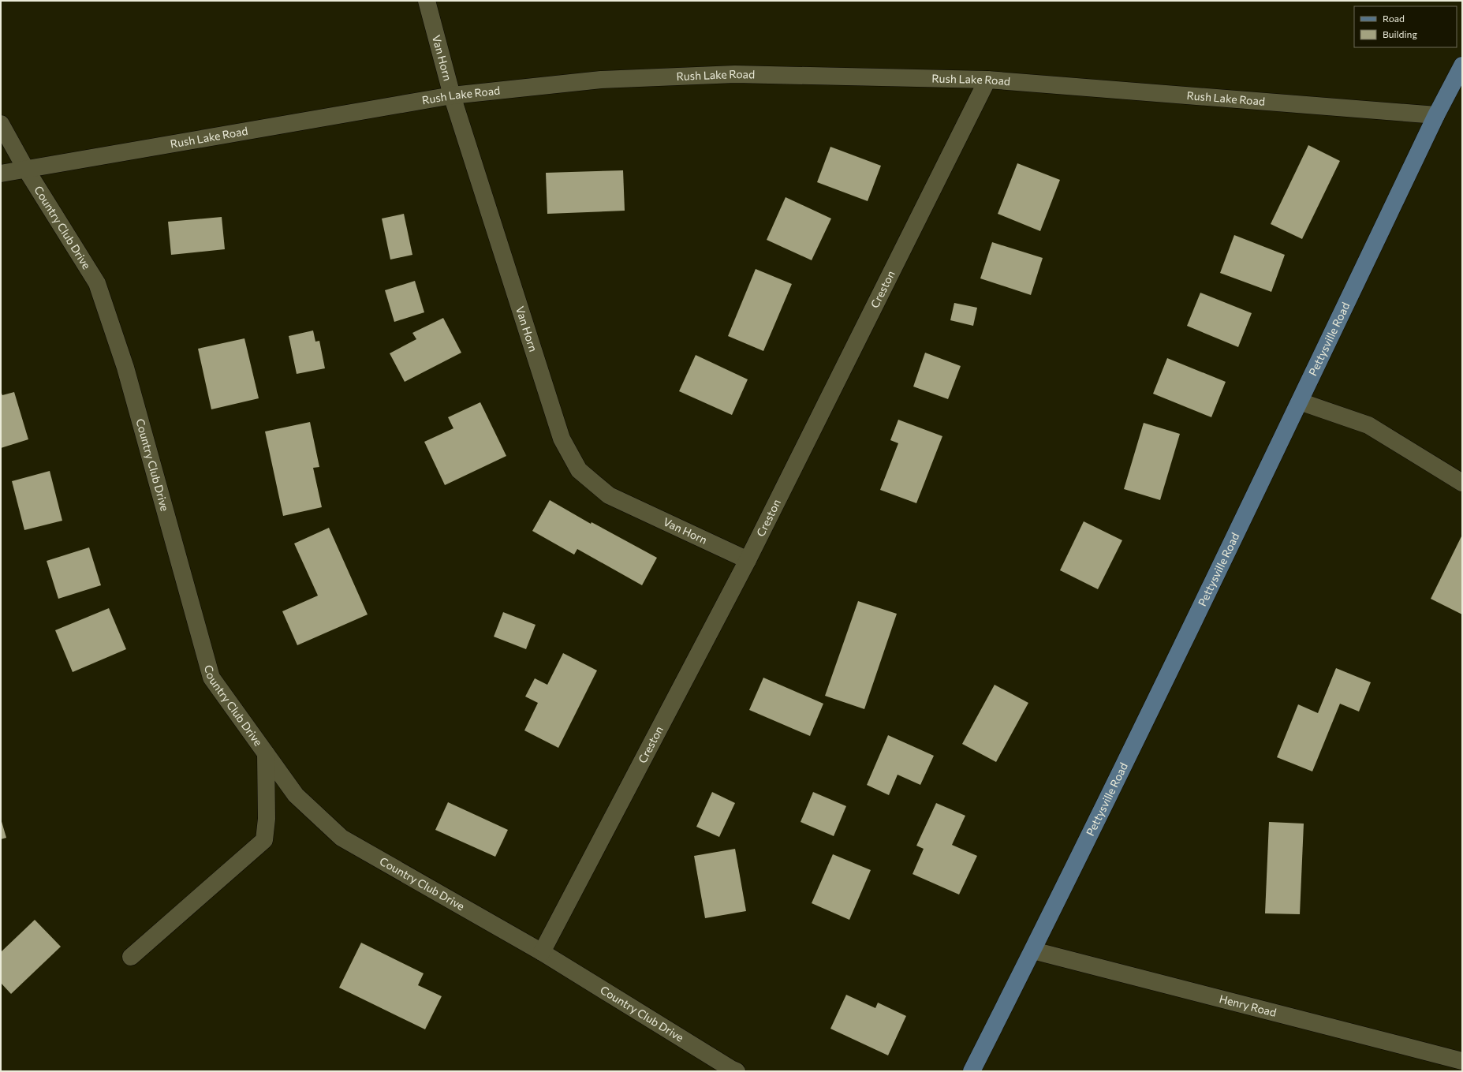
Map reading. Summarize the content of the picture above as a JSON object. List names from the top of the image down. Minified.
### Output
{"streets":{"main road":["Pettysville Road"],"street":["Van Horn","Rush Lake Road","Country Club Drive","Creston","Henry Road"]},"crossings":[["Van Horn","Rush Lake Road"],["Van Horn","Creston"],["Rush Lake Road","Country Club Drive"],["Rush Lake Road","Creston"],["Rush Lake Road","Pettysville Road"],["Country Club Drive","Creston"],["Pettysville Road","Henry Road"]],"legend":["Road","Building"]}
